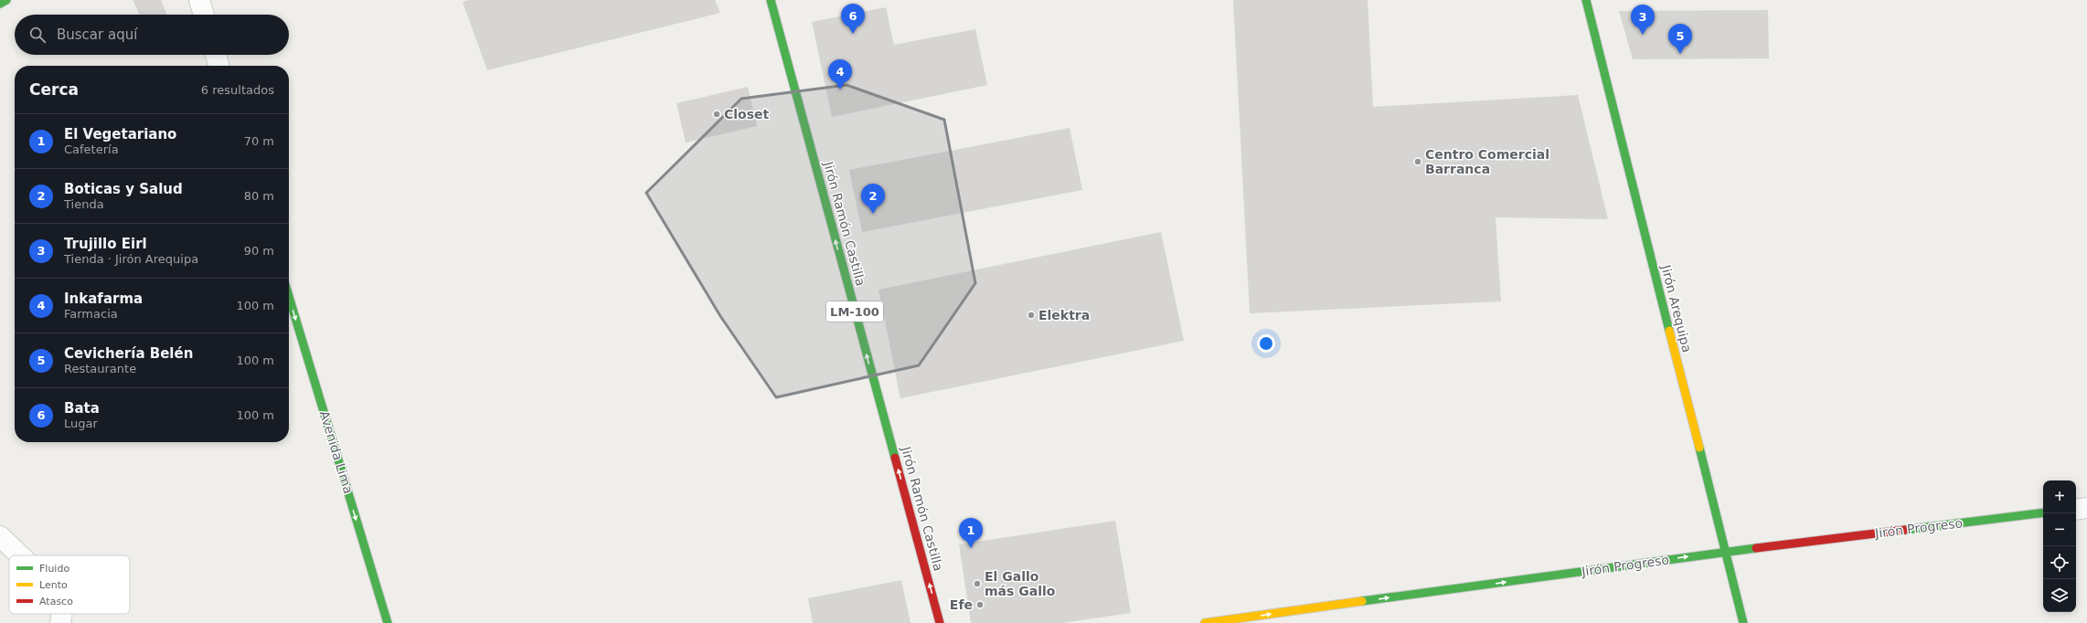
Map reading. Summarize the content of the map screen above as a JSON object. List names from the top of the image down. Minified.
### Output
{"streets":{"street":["Jirón Ramón Castilla","Jirón Arequipa","LM-100","Avenida Lima","Jirón Progreso"]},"crossings":[["Jirón Arequipa","Jirón Progreso"]],"one_way":["Jirón Ramón Castilla","Avenida Lima","Jirón Progreso"],"places":["Closet","Centro Comercial Barranca","Elektra","El Gallo más Gallo","Efe"],"legend":["Fluido","Lento","Atasco"],"page":{"pins":["6","3","5","4","2","1"],"search":"Buscar aquí","heading":["Cerca","6 resultados"],"list":[{"mark":"1","name":"El Vegetariano","note":"Cafetería","value":"70 m"},{"mark":"2","name":"Boticas y Salud","note":"Tienda","value":"80 m"},{"mark":"3","name":"Trujillo Eirl","note":"Tienda · Jirón Arequipa","value":"90 m"},{"mark":"4","name":"Inkafarma","note":"Farmacia","value":"100 m"},{"mark":"5","name":"Cevichería Belén","note":"Restaurante","value":"100 m"},{"mark":"6","name":"Bata","note":"Lugar","value":"100 m"}],"map_buttons":["+","−"]}}
